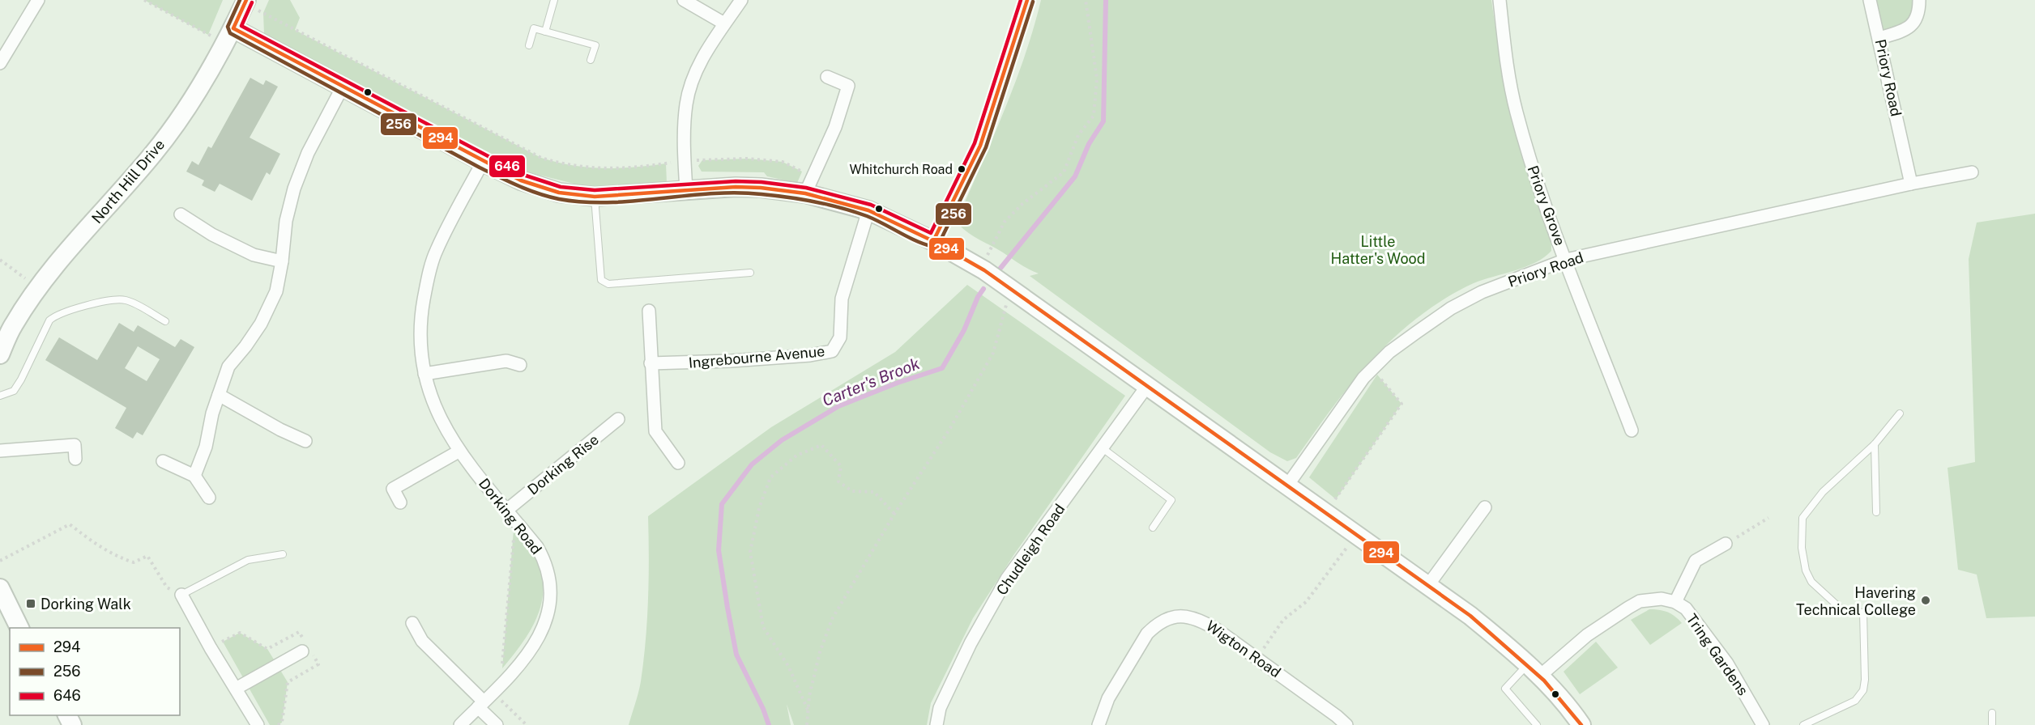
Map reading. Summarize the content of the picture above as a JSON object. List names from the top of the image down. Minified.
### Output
{"streets":{"street":["Priory Road","North Hill Drive","Priory Grove","Ingrebourne Avenue","Dorking Rise","Dorking Road","Chudleigh Road","Wigton Road","Tring Gardens"]},"crossings":[["Priory Road","Priory Grove"],["Dorking Rise","Dorking Road"]],"water":["Carter's Brook"],"parks":["Little Hatter's Wood"],"places":{"other":["Whitchurch Road","Havering Technical College"],"transit":["Dorking Walk"]},"lines":["transit line 294","transit line 256","transit line 646"],"legend":["294","256","646"]}
